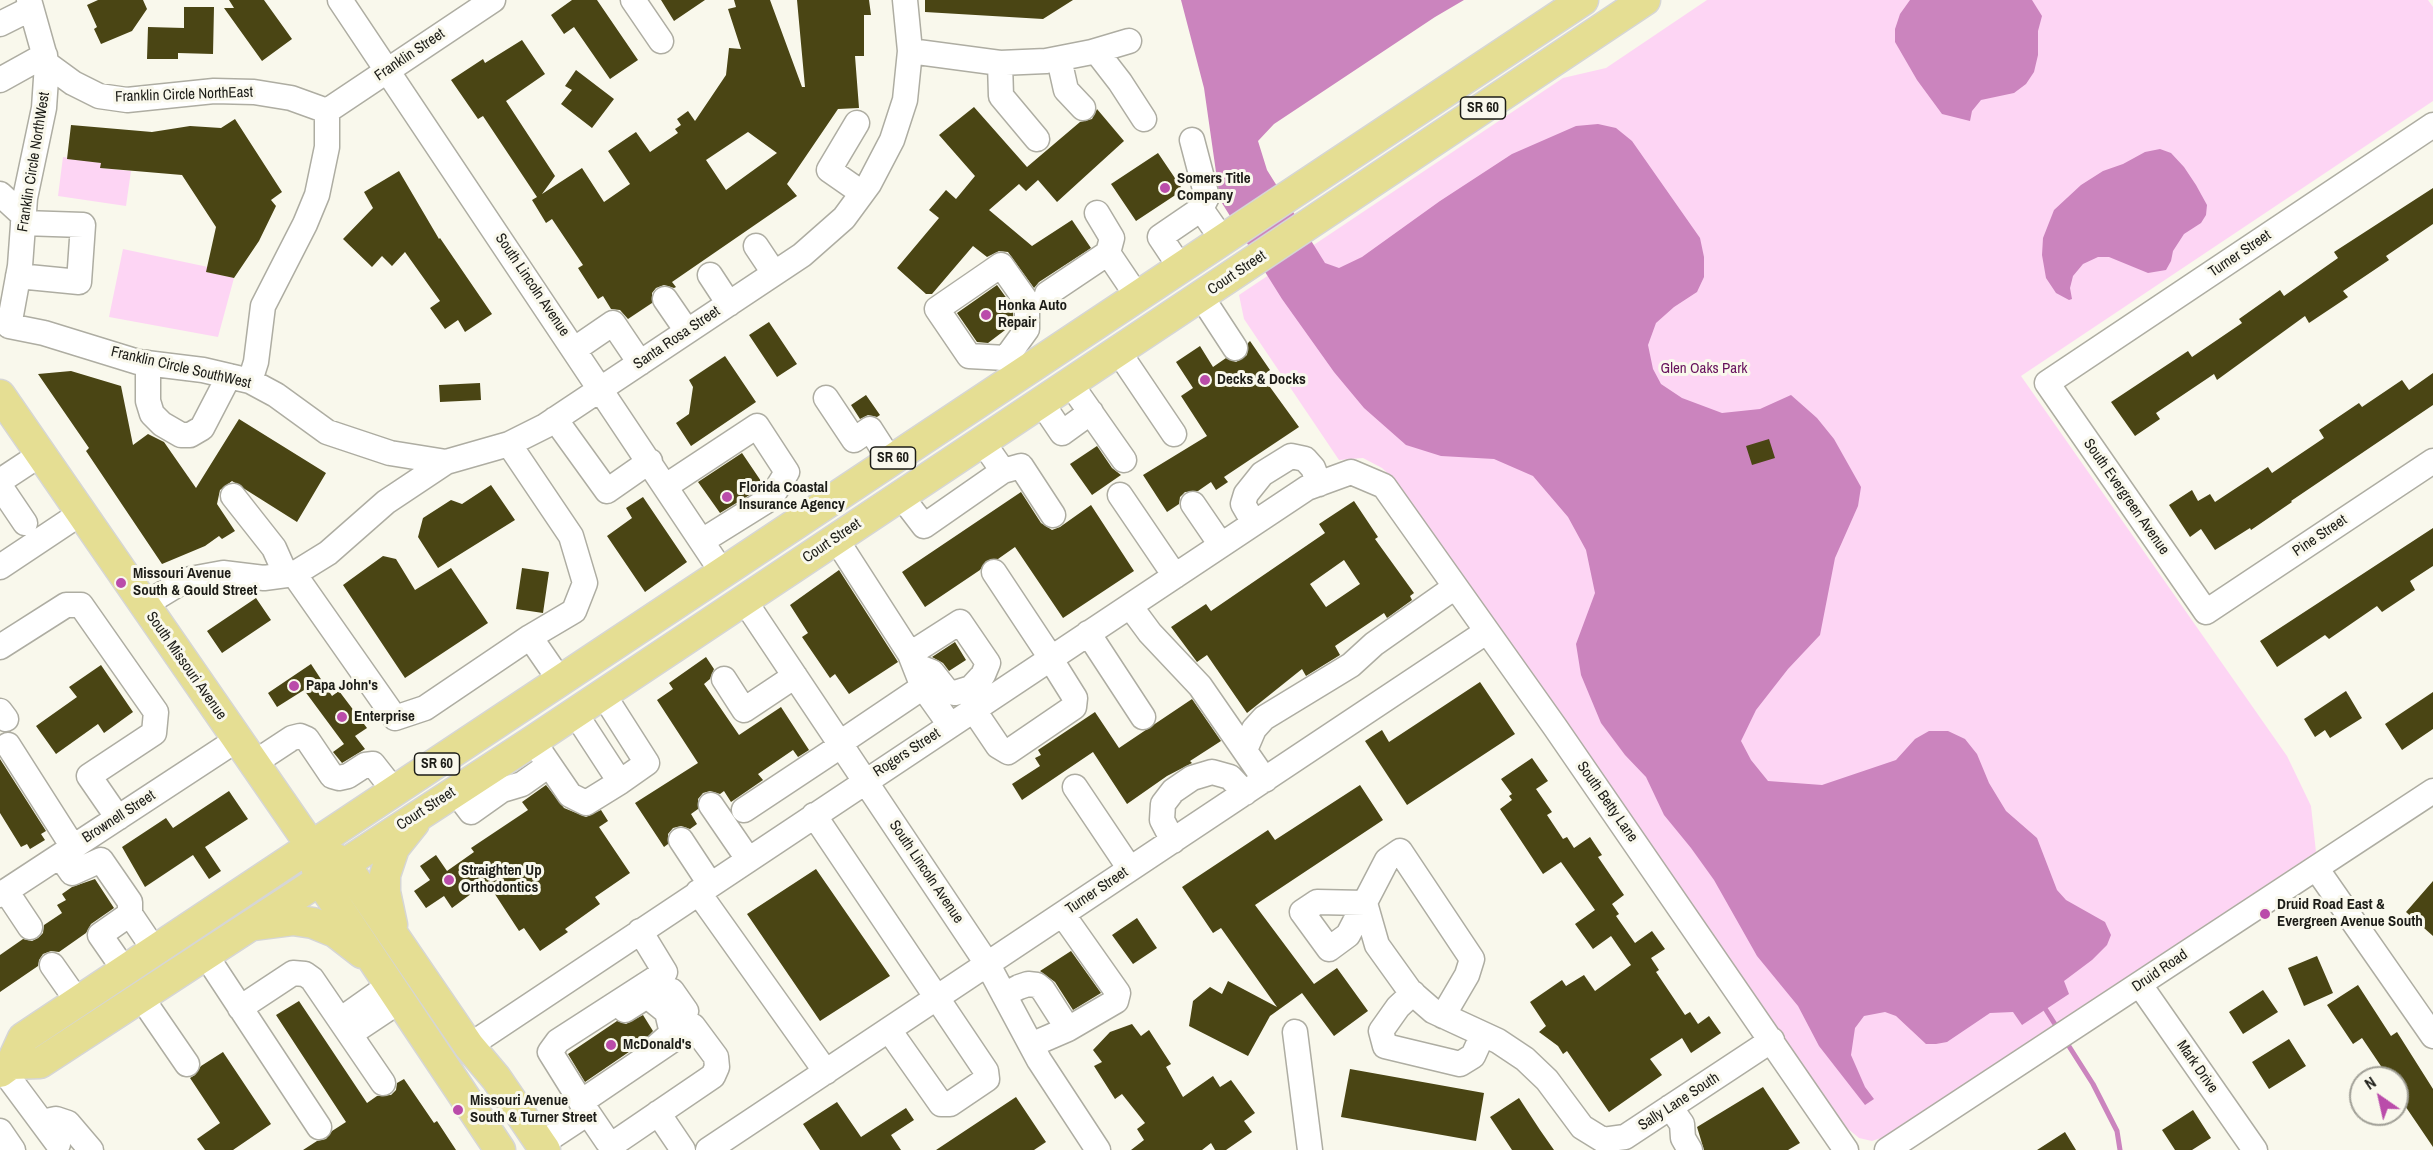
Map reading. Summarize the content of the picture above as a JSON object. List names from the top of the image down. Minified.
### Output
{"streets":{"main road":["SR 60","Court Street","South Missouri Avenue"],"street":["Franklin Street","Franklin Circle NorthEast","Franklin Circle NorthWest","Turner Street","South Lincoln Avenue","Santa Rosa Street","Franklin Circle SouthWest","South Evergreen Avenue","Pine Street","Rogers Street","South Betty Lane","Brownell Street","Druid Road","Mark Drive","Sally Lane South"]},"crossings":[["Franklin Street","Franklin Circle NorthEast"],["Franklin Street","South Lincoln Avenue"],["Franklin Circle NorthEast","Franklin Circle NorthWest"],["Franklin Circle NorthWest","Franklin Circle SouthWest"],["Turner Street","South Lincoln Avenue"],["Turner Street","South Evergreen Avenue"],["Turner Street","South Betty Lane"],["Court Street","South Lincoln Avenue"],["Court Street","South Missouri Avenue"],["Court Street","Brownell Street"],["South Lincoln Avenue","Santa Rosa Street"],["South Lincoln Avenue","Rogers Street"],["Santa Rosa Street","Franklin Circle SouthWest"],["Santa Rosa Street","South Missouri Avenue"],["South Evergreen Avenue","Pine Street"],["South Missouri Avenue","Rogers Street"],["South Missouri Avenue","Brownell Street"],["Rogers Street","South Betty Lane"],["South Betty Lane","Sally Lane South"],["Druid Road","Mark Drive"]],"parks":["Glen Oaks Park"],"places":["Somers Title Company","Honka Auto Repair","Decks & Docks","Florida Coastal Insurance Agency","Missouri Avenue South & Gould Street","Papa John's","Enterprise","Straighten Up Orthodontics","Druid Road East & Evergreen Avenue South","McDonald's","Missouri Avenue South & Turner Street"],"north":"top left"}
